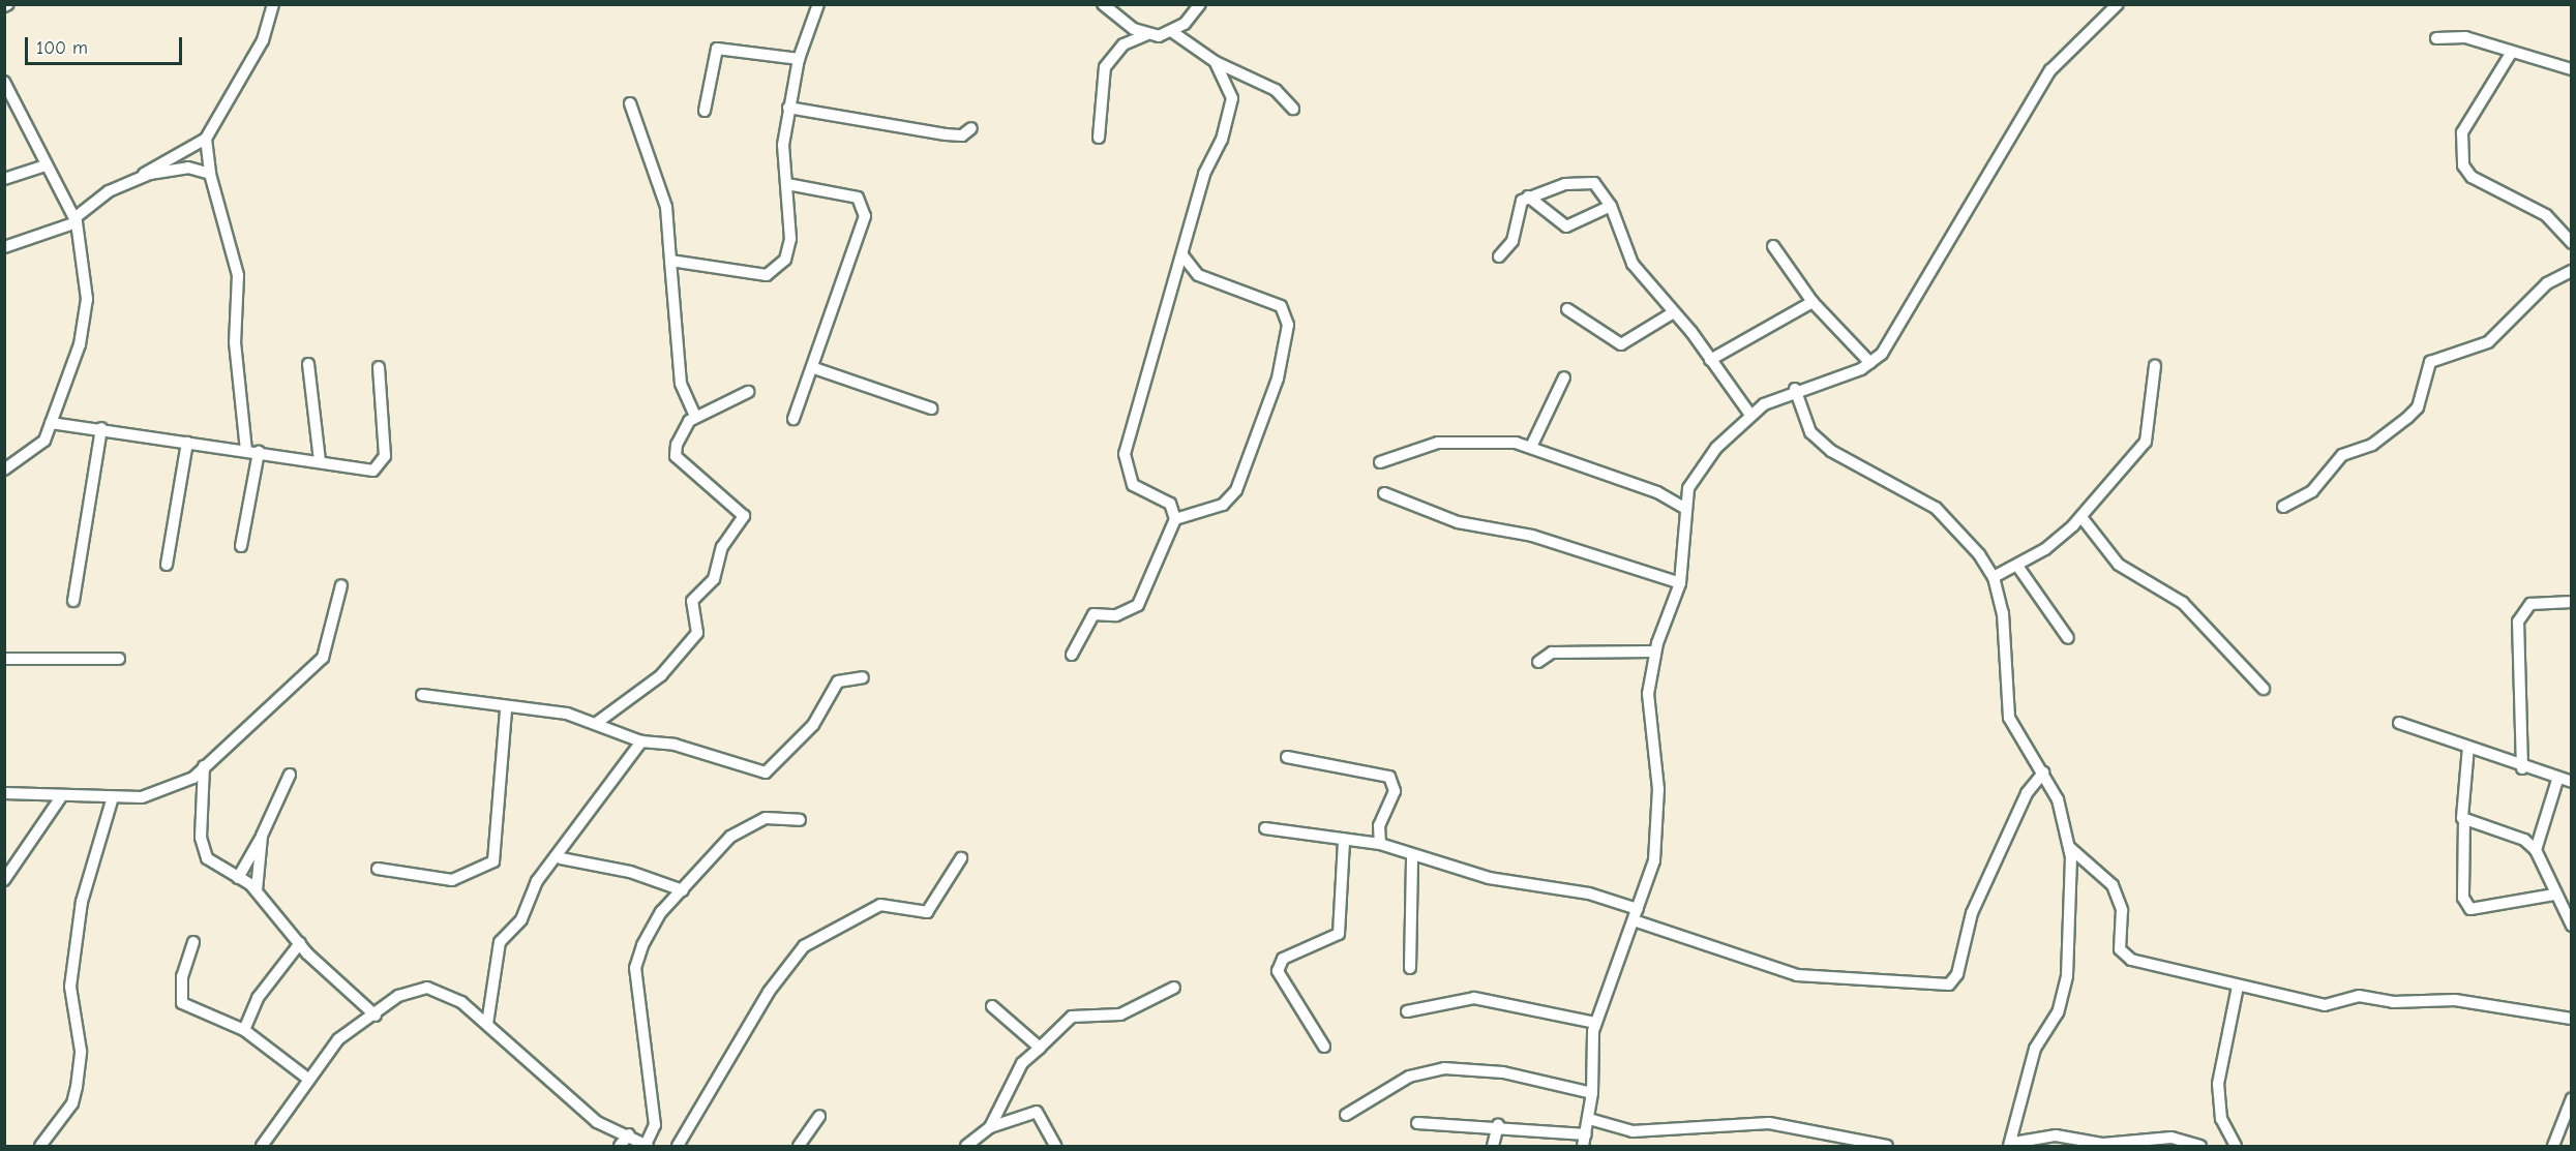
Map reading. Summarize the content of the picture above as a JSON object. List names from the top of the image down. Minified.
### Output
{"scale_bar":"100 m"}
